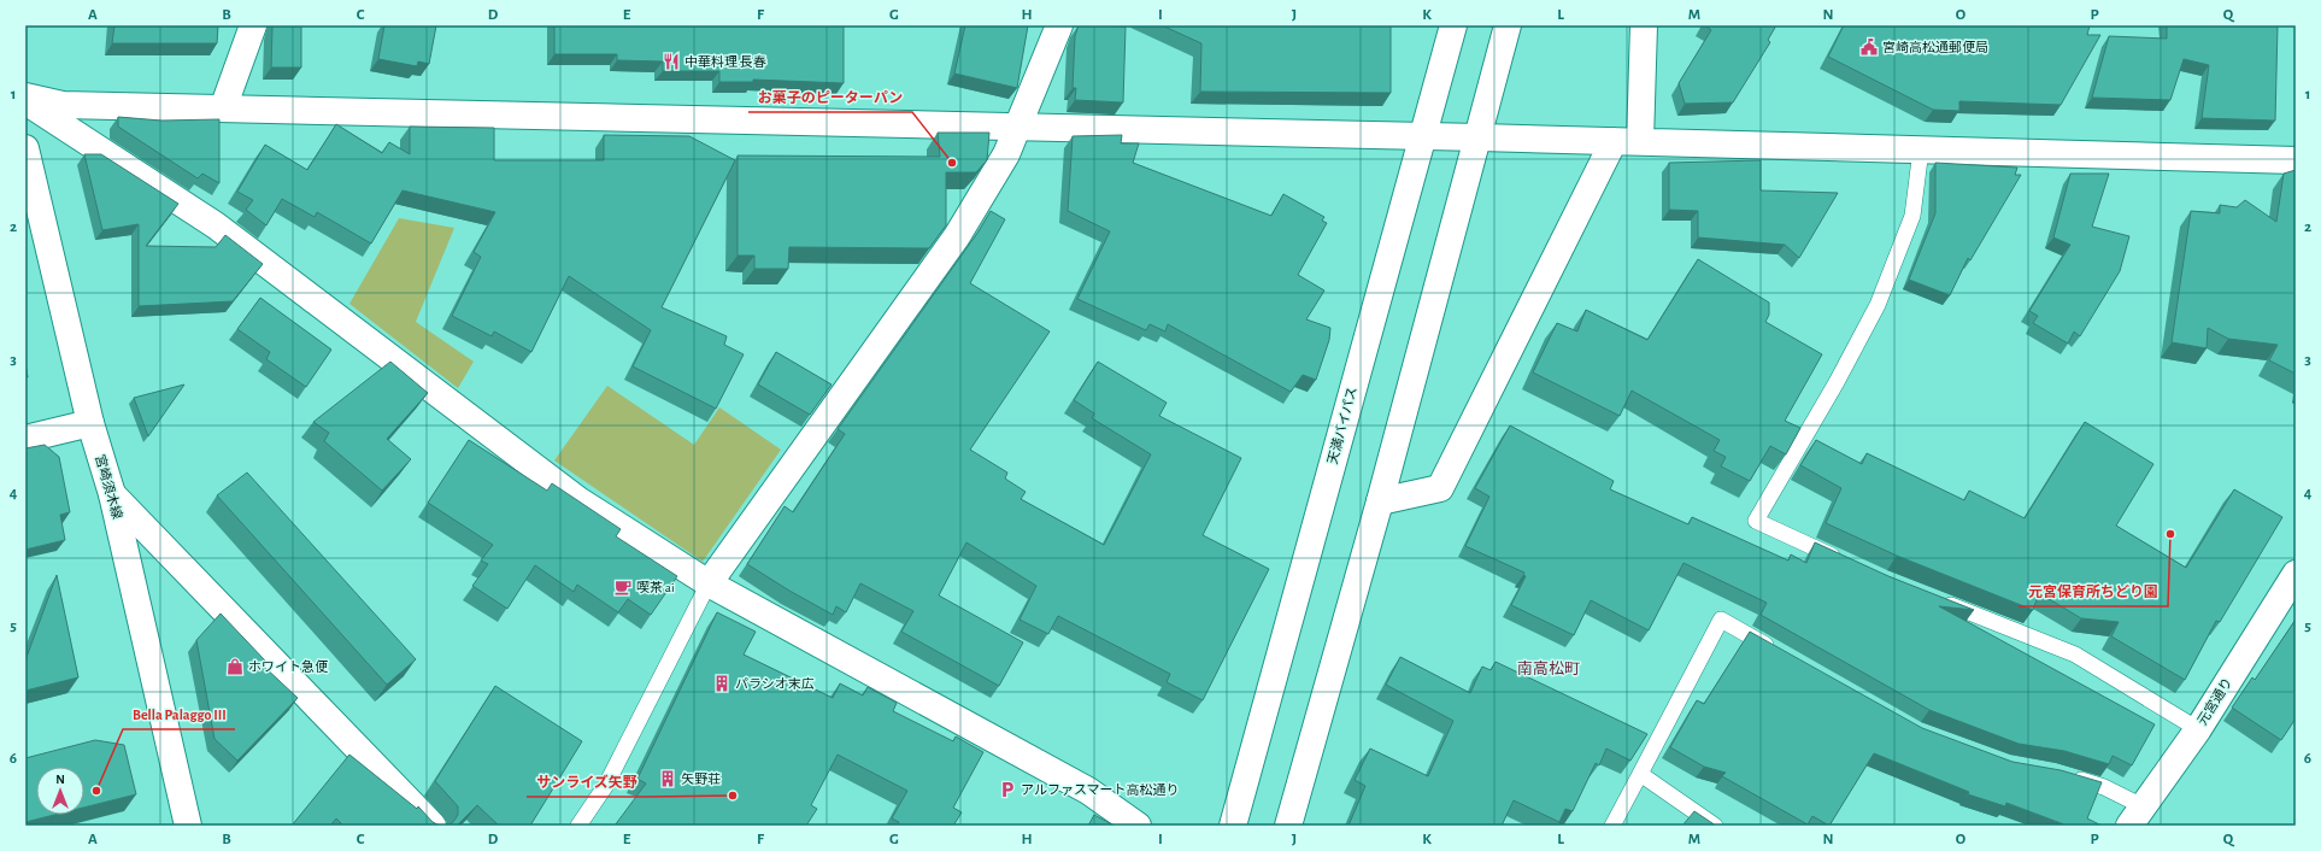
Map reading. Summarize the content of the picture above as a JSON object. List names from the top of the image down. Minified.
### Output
{"streets":{"main road":["天満バイパス","宮崎須木線","元宮通り"]},"districts":["南高松町"],"places":{"public building":["宮崎高松通郵便局"],"restaurant":["中華料理 長春"],"other":["お菓子のピーターパン","元宮保育所ちどり園","Bella Palaggo III","サンライズ矢野"],"cafe":["喫茶 ai"],"shop":["ホワイト急便"],"building":["パラシオ末広","矢野荘"],"parking":["アルファスマート高松通り"]},"north":"top","grid":{"columns":["A","B","C","D","E","F","G","H","I","J","K","L","M","N","O","P","Q"],"rows":["1","2","3","4","5","6"]}}
